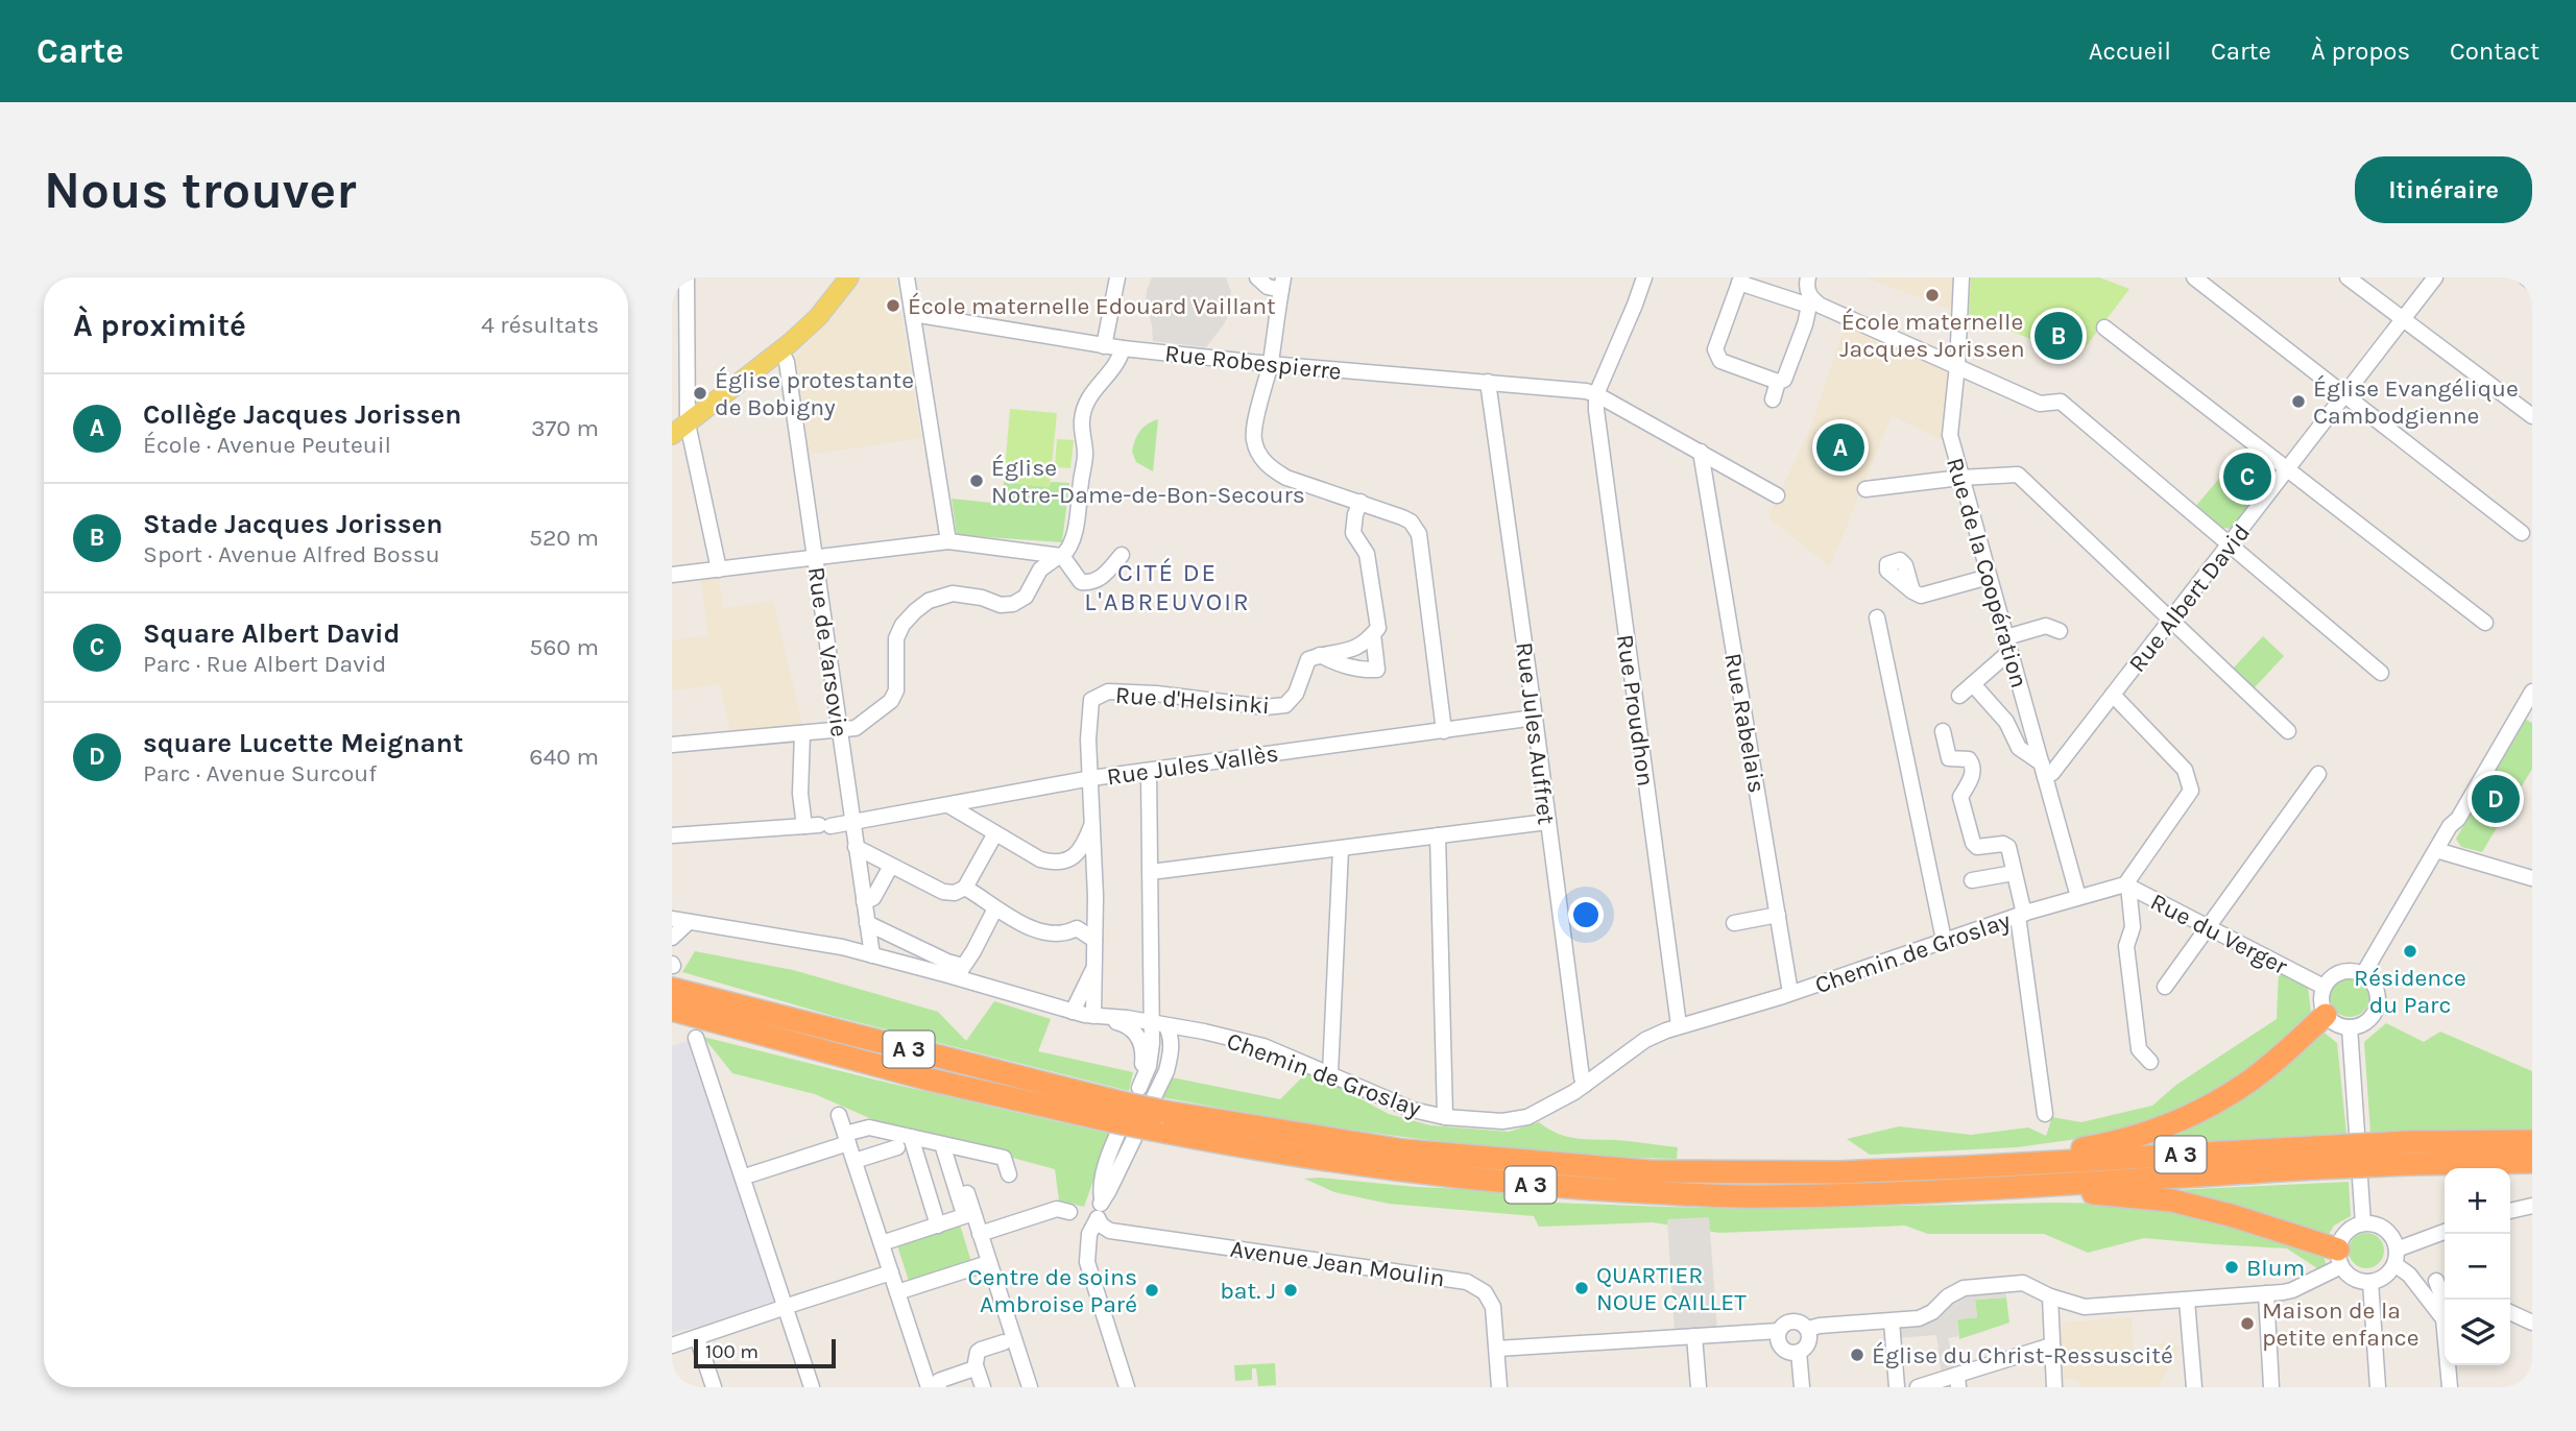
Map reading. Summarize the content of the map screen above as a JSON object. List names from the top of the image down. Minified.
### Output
{"streets":{"highway":["A 3"],"street":["Rue Robespierre","Rue de la Coopération","Rue Albert David","Rue de Varsovie","Rue d'Helsinki","Rue Proudhon","Rue Rabelais","Rue Jules Auffret","Rue Jules Vallès","Rue du Verger","Chemin de Groslay","Avenue Jean Moulin"]},"crossings":[["Rue Robespierre","Rue Proudhon"],["Rue Robespierre","Rue Jules Auffret"],["Rue de la Coopération","Rue Albert David"],["Rue de Varsovie","Rue Jules Vallès"],["Rue de Varsovie","Chemin de Groslay"],["Rue d'Helsinki","Rue Jules Vallès"],["Rue Proudhon","Chemin de Groslay"],["Rue Rabelais","Chemin de Groslay"],["Rue Jules Auffret","Rue Jules Vallès"],["Rue Jules Auffret","Chemin de Groslay"],["Rue du Verger","Chemin de Groslay"]],"districts":["CITÉ DE L'ABREUVOIR"],"places":["École maternelle Jacques Jorissen","École maternelle Edouard Vaillant","Église protestante de Bobigny","Église Evangélique Cambodgienne","Église Notre-Dame-de-Bon-Secours","Résidence du Parc","Blum","QUARTIER NOUE CAILLET","Centre de soins Ambroise Paré","bat. J","Maison de la petite enfance","Église du Christ-Ressuscité"],"scale_bar":"100 m","page":{"header":"Carte","nav":["Accueil","Carte","À propos","Contact"],"buttons":"Itinéraire","title":"Nous trouver","heading":["À proximité","4 résultats"],"pins":["B","A","C","D"],"list":[{"mark":"A","name":"Collège Jacques Jorissen","note":"École · Avenue Peuteuil","value":"370 m"},{"mark":"B","name":"Stade Jacques Jorissen","note":"Sport · Avenue Alfred Bossu","value":"520 m"},{"mark":"C","name":"Square Albert David","note":"Parc · Rue Albert David","value":"560 m"},{"mark":"D","name":"square Lucette Meignant","note":"Parc · Avenue Surcouf","value":"640 m"}],"map_buttons":["+","−"],"scale":"100 m"}}
